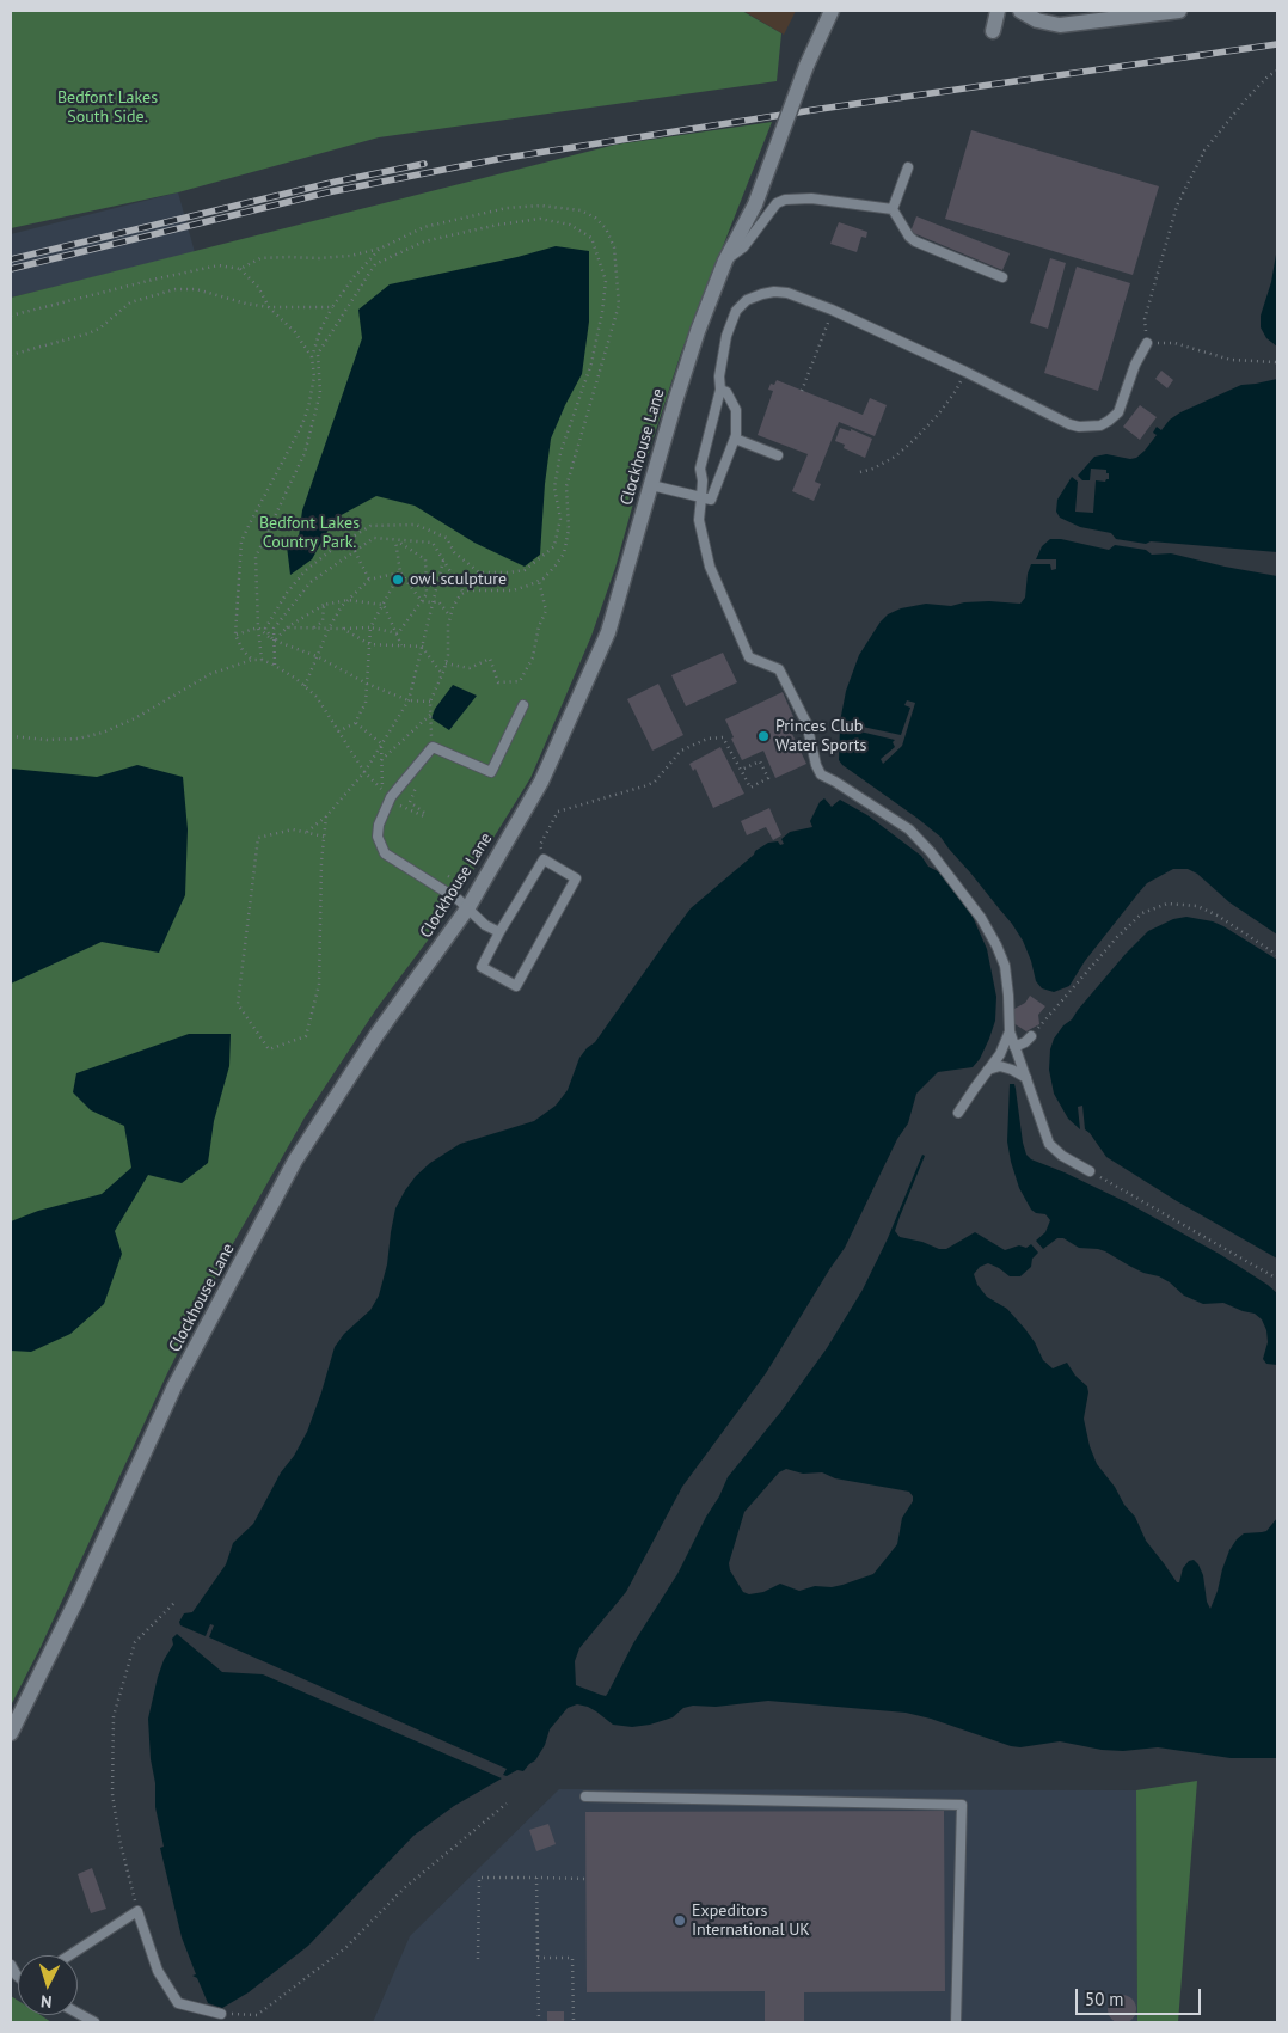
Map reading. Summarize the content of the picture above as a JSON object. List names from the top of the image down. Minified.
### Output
{"streets":{"main road":["Clockhouse Lane"]},"parks":["Bedfont Lakes South Side.","Bedfont Lakes Country Park."],"places":["owl sculpture","Princes Club Water Sports","Expeditors International UK"],"scale_bar":"50 m","north":"bottom"}
